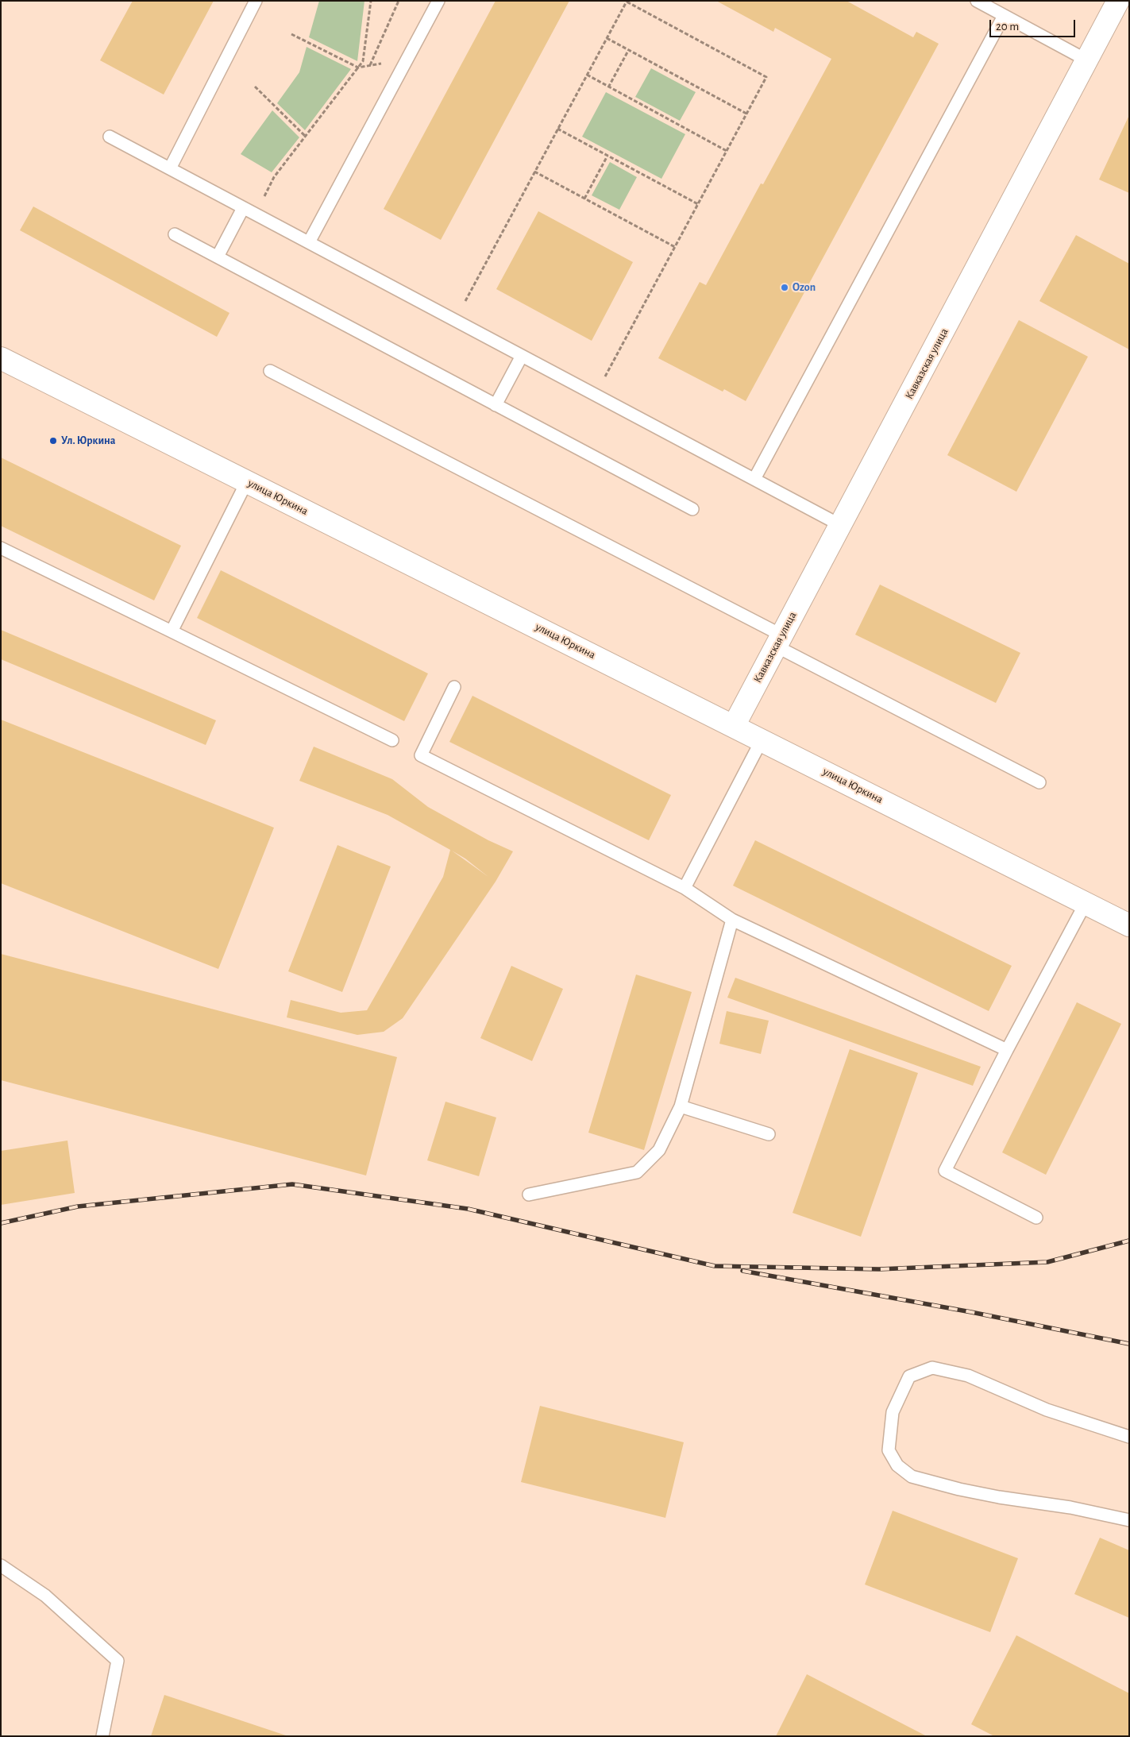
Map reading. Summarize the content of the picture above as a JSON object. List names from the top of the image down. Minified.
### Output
{"streets":{"main road":["Кавказская улица","улица Юркина"]},"crossings":[["Кавказская улица","улица Юркина"]],"places":["Ozon","Ул. Юркина"],"scale_bar":"20 m"}
